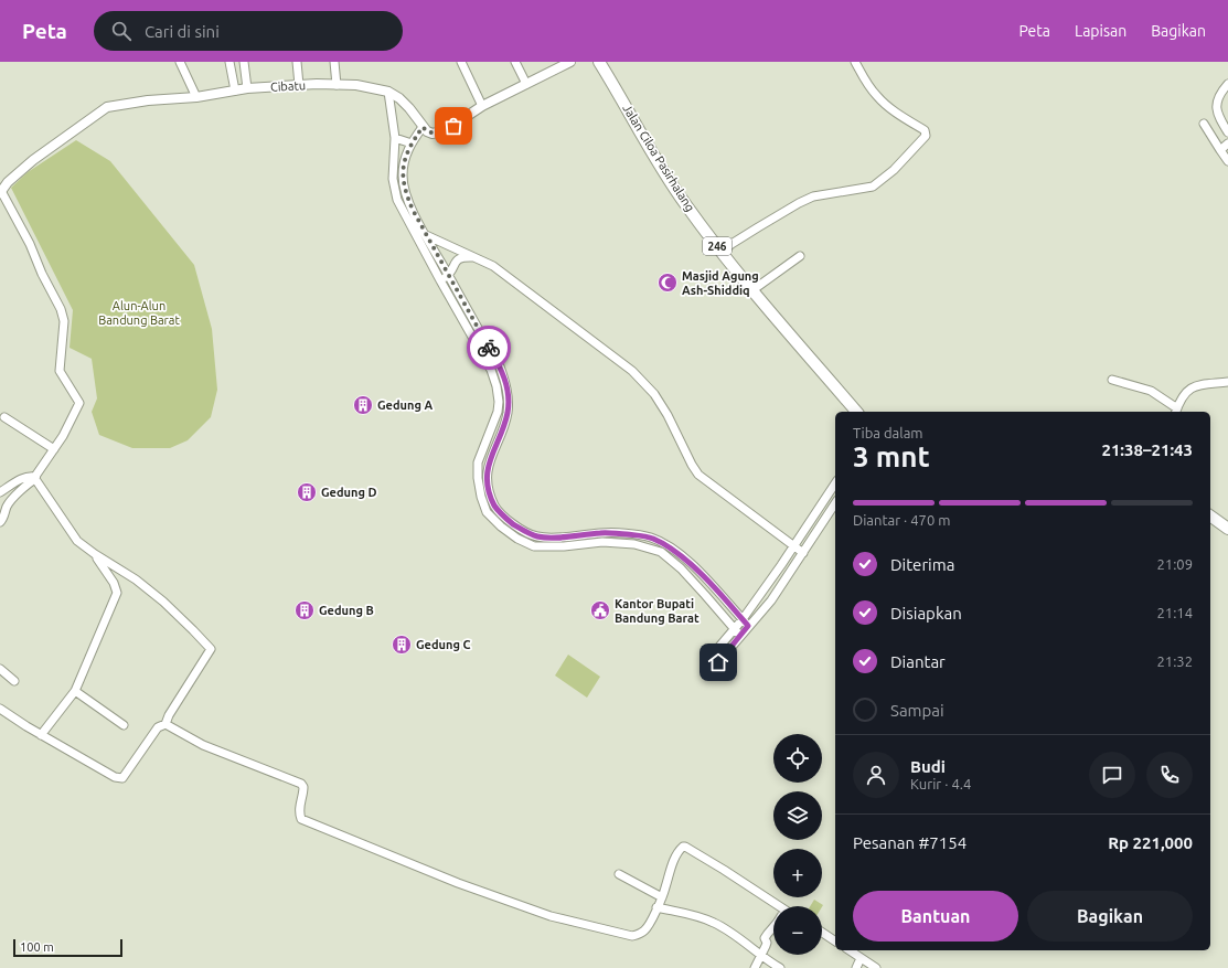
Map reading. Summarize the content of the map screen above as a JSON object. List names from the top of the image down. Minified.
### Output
{"streets":{"main road":["Jalan Ciloa Pasirhalang","246"],"street":["Cibatu"]},"parks":["Alun-Alun Bandung Barat"],"places":{"mosque":["Masjid Agung Ash-Shiddiq"],"building":["Gedung A","Gedung D","Gedung B","Gedung C"],"public building":["Kantor Bupati Bandung Barat"]},"scale_bar":"100 m","page":{"header":"Peta","search":"Cari di sini","nav":["Peta","Lapisan","Bagikan"],"heading":["3 mnt","Tiba dalam","21:38–21:43"],"panel":["Budi","Kurir · 4.4","Pesanan #7154","Rp 221,000"],"bar":"Diantar · 470 m","list":[["Diterima","21:09"],["Disiapkan","21:14"],["Diantar","21:32"],"Sampai"],"map_buttons":["+","−"],"buttons":["Bantuan","Bagikan"],"scale":"100 m"}}
